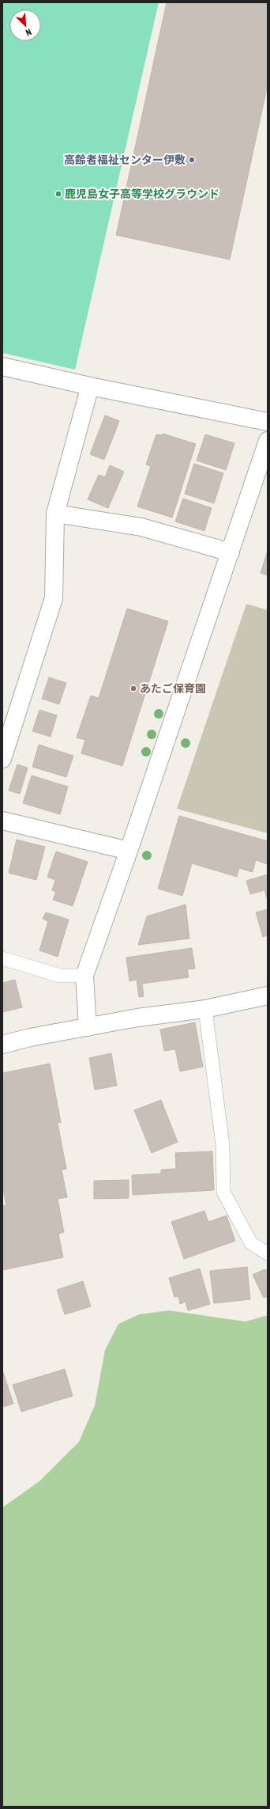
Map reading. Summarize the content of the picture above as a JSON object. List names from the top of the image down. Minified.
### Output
{"places":["高齢者福祉センター伊敷","鹿児島女子高等学校グラウンド","あたご保育園"],"north":"bottom right"}
